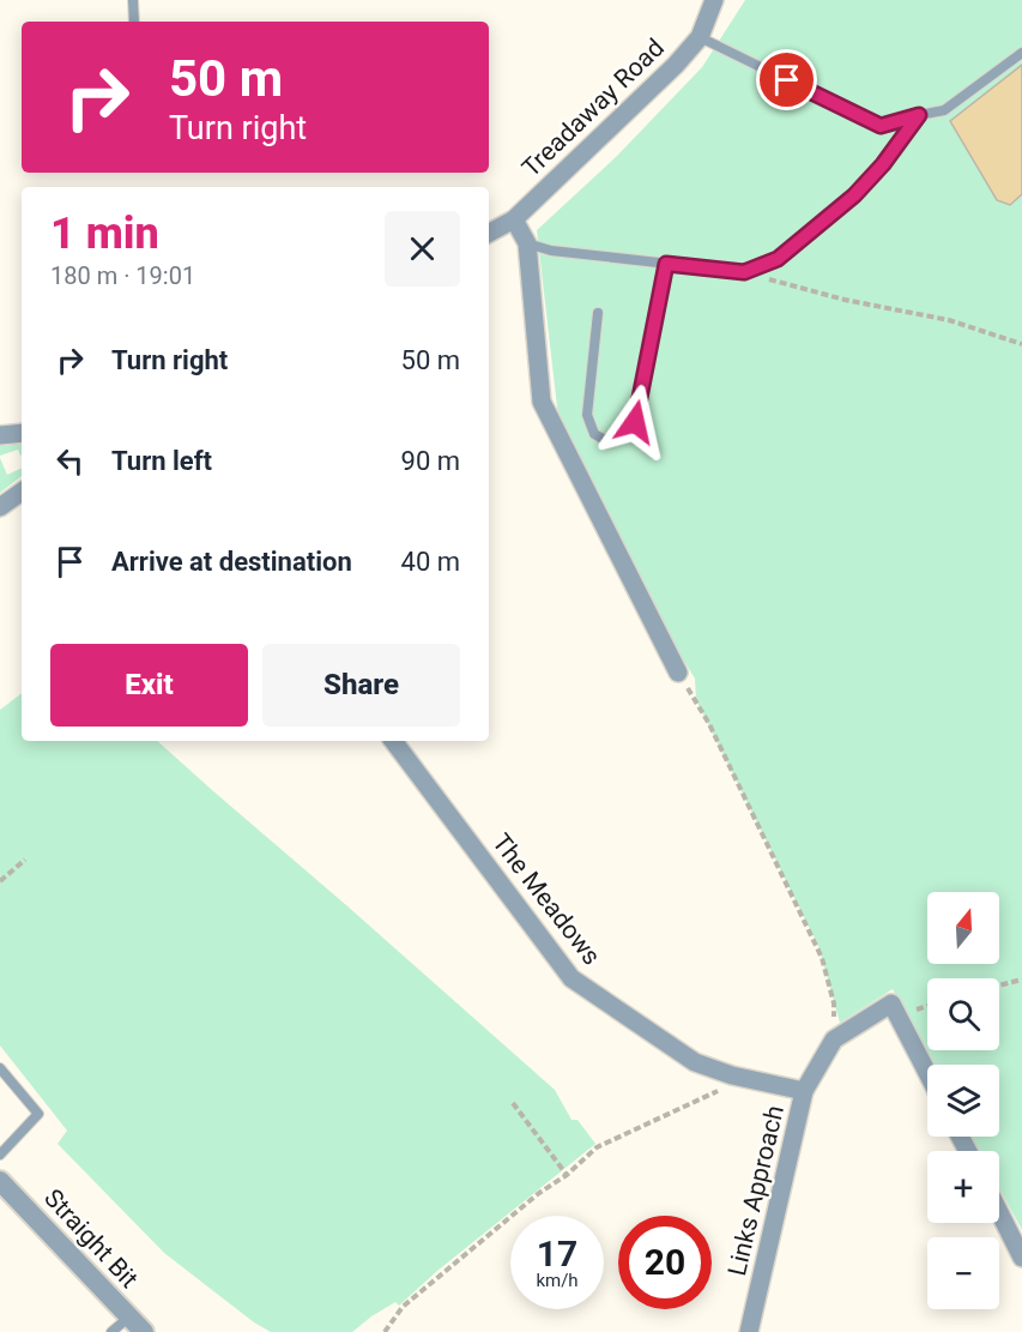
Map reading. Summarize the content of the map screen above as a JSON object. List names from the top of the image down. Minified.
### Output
{"streets":{"street":["Treadaway Road","The Meadows","Links Approach","Straight Bit"]},"crossings":[["The Meadows","Links Approach"]],"north":"top","page":{"turn":["50 m","Turn right"],"heading":["1 min","180 m · 19:01"],"list":[{"name":"Turn right","value":"50 m"},{"name":"Turn left","value":"90 m"},{"name":"Arrive at destination","value":"40 m"}],"buttons":["Exit","Share"],"map_buttons":["+","−"],"speed":"17 km/h","limit":"20"}}
